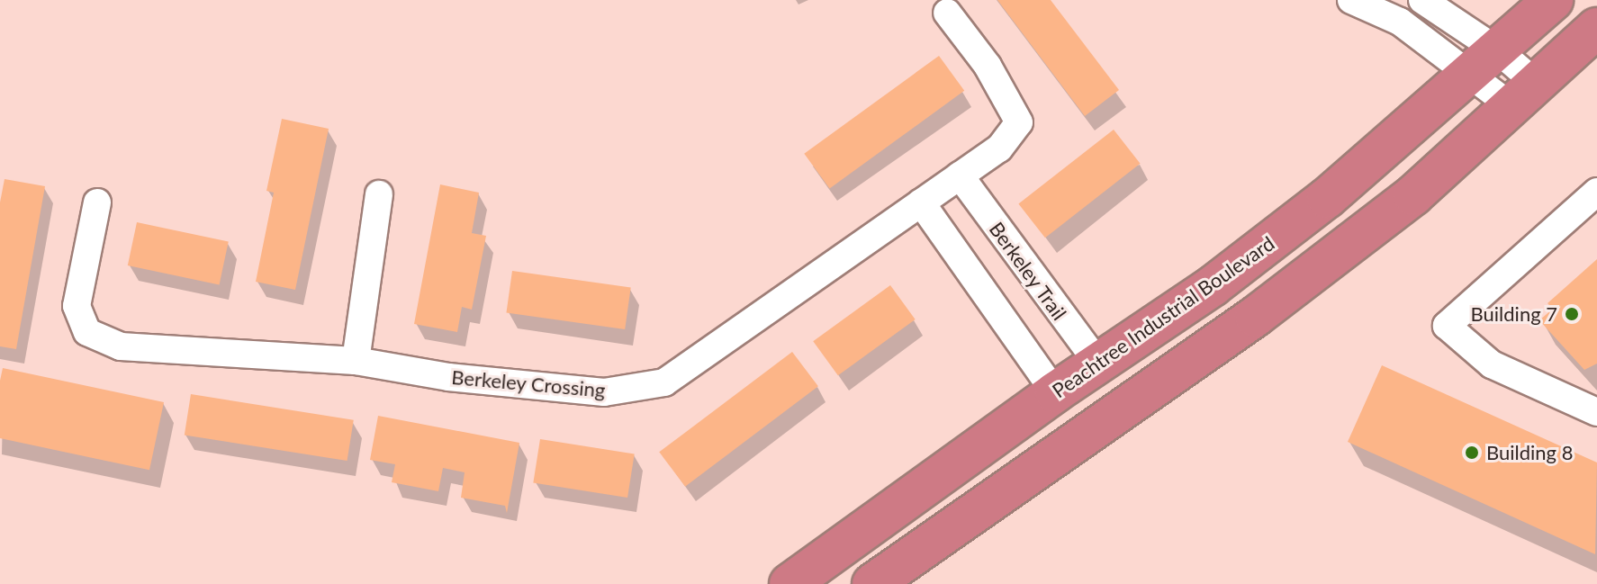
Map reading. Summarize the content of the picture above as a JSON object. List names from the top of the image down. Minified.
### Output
{"streets":{"highway":["Peachtree Industrial Boulevard"],"street":["Berkeley Trail","Berkeley Crossing"]},"crossings":[["Berkeley Trail","Peachtree Industrial Boulevard"],["Berkeley Trail","Berkeley Crossing"]],"places":["Building 7","Building 8"]}
